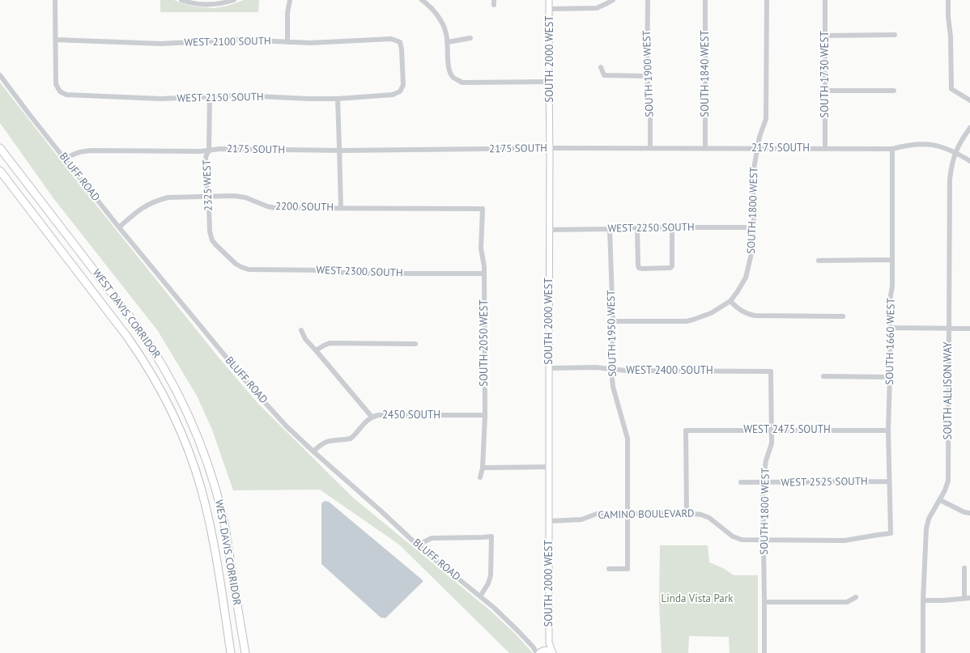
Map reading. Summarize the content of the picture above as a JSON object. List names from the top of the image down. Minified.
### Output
{"streets":{"highway":["WEST DAVIS CORRIDOR"],"main road":["SOUTH 2000 WEST"],"street":["WEST 2100 SOUTH","SOUTH 1900 WEST","SOUTH 1840 WEST","SOUTH 1730 WEST","WEST 2150 SOUTH","2175 SOUTH","BLUFF ROAD","2325 WEST","2200 SOUTH","SOUTH 1800 WEST","WEST 2250 SOUTH","WEST 2300 SOUTH","SOUTH 1950 WEST","SOUTH 1660 WEST","SOUTH 2050 WEST","WEST 2400 SOUTH","SOUTH ALLISON WAY","2450 SOUTH","WEST 2475 SOUTH","WEST 2525 SOUTH","CAMINO BOULEVARD"]},"crossings":[["WEST 2100 SOUTH","WEST 2150 SOUTH"],["SOUTH 2000 WEST","2175 SOUTH"],["SOUTH 2000 WEST","BLUFF ROAD"],["SOUTH 2000 WEST","WEST 2250 SOUTH"],["SOUTH 2000 WEST","WEST 2400 SOUTH"],["SOUTH 2000 WEST","CAMINO BOULEVARD"],["SOUTH 1900 WEST","2175 SOUTH"],["SOUTH 1840 WEST","2175 SOUTH"],["SOUTH 1730 WEST","2175 SOUTH"],["WEST 2150 SOUTH","2325 WEST"],["2175 SOUTH","BLUFF ROAD"],["2175 SOUTH","2325 WEST"],["2175 SOUTH","SOUTH 1800 WEST"],["2175 SOUTH","SOUTH 1660 WEST"],["2175 SOUTH","SOUTH ALLISON WAY"],["BLUFF ROAD","2200 SOUTH"],["BLUFF ROAD","2450 SOUTH"],["2325 WEST","2200 SOUTH"],["2325 WEST","WEST 2300 SOUTH"],["2200 SOUTH","SOUTH 2050 WEST"],["SOUTH 1800 WEST","WEST 2250 SOUTH"],["SOUTH 1800 WEST","WEST 2400 SOUTH"],["SOUTH 1800 WEST","WEST 2475 SOUTH"],["SOUTH 1800 WEST","WEST 2525 SOUTH"],["SOUTH 1800 WEST","CAMINO BOULEVARD"],["WEST 2250 SOUTH","SOUTH 1950 WEST"],["WEST 2300 SOUTH","SOUTH 2050 WEST"],["SOUTH 1950 WEST","WEST 2400 SOUTH"],["SOUTH 1950 WEST","CAMINO BOULEVARD"],["SOUTH 1660 WEST","WEST 2475 SOUTH"],["SOUTH 1660 WEST","WEST 2525 SOUTH"],["SOUTH 1660 WEST","CAMINO BOULEVARD"],["SOUTH 2050 WEST","2450 SOUTH"],["WEST 2475 SOUTH","CAMINO BOULEVARD"]],"parks":["Linda Vista Park"]}
